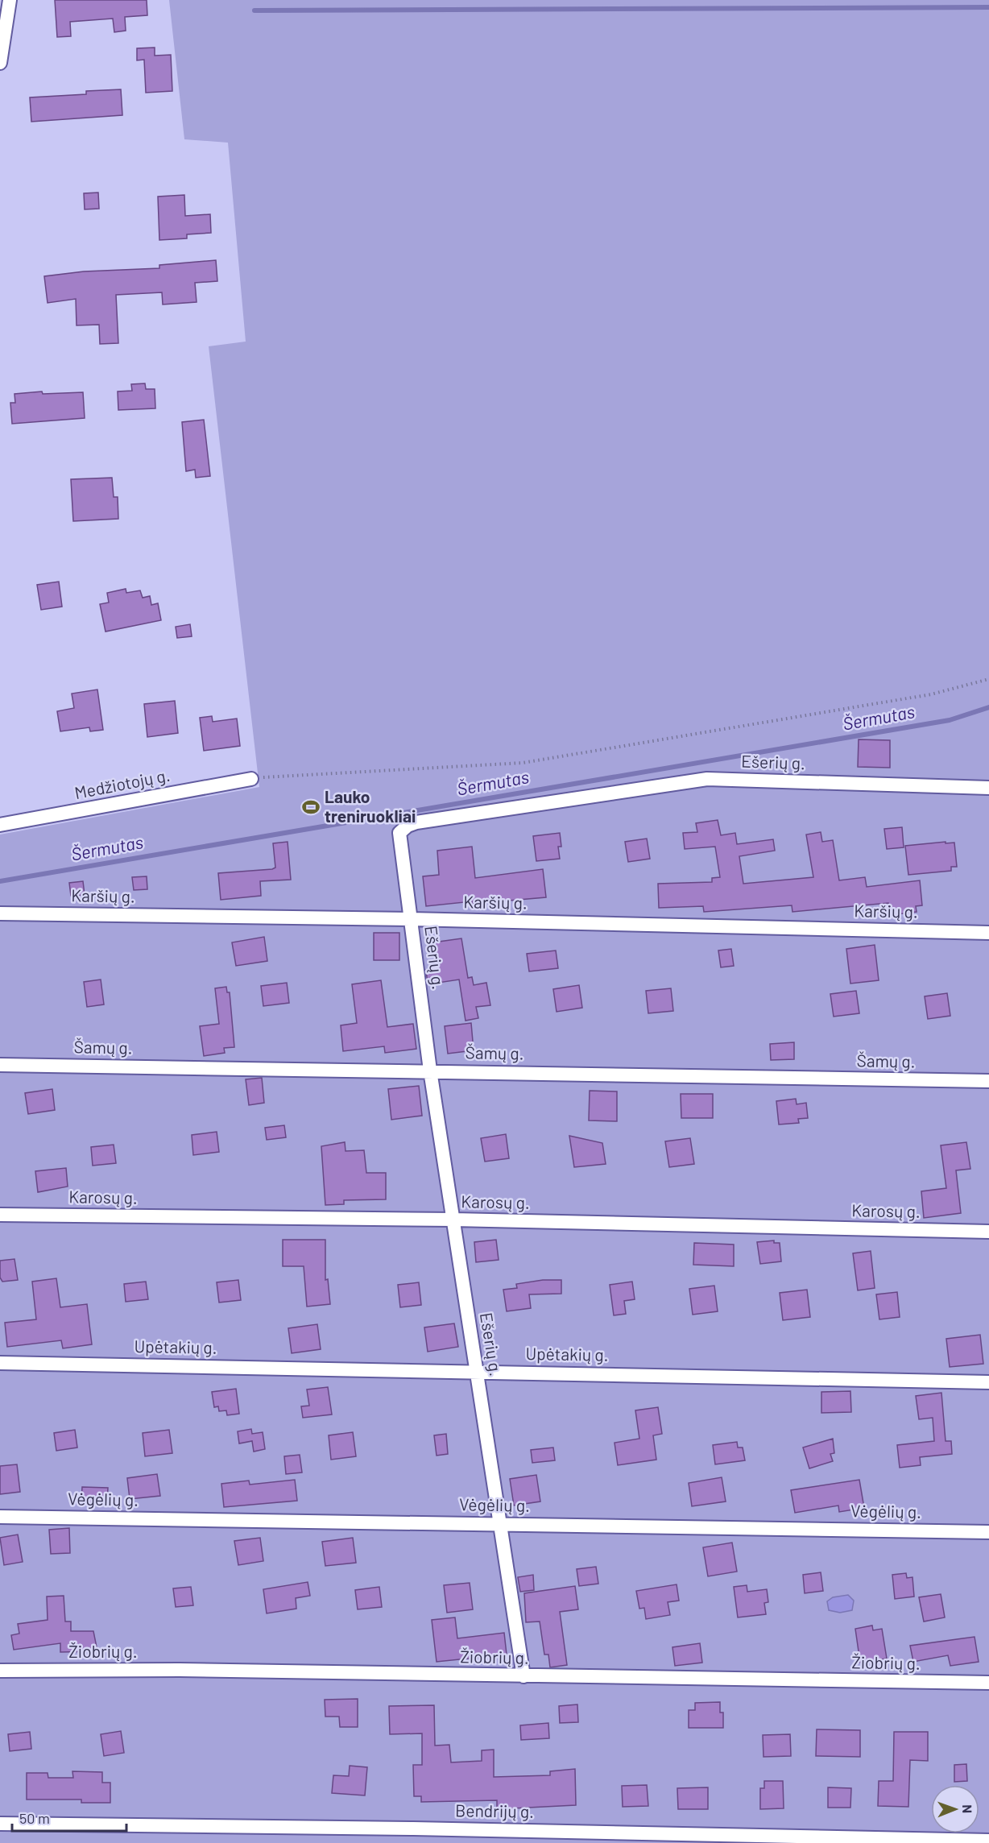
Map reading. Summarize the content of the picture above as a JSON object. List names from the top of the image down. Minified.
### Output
{"streets":{"street":["Ešerių g.","Medžiotojų g.","Karšių g.","Šamų g.","Karosų g.","Upėtakių g.","Vėgėlių g.","Žiobrių g.","Bendrijų g."]},"crossings":[["Ešerių g.","Karšių g."],["Ešerių g.","Šamų g."],["Ešerių g.","Karosų g."],["Ešerių g.","Upėtakių g."],["Ešerių g.","Vėgėlių g."],["Ešerių g.","Žiobrių g."]],"water":["Šermutas"],"places":{"sports":["Lauko treniruokliai"]},"scale_bar":"50 m","north":"right"}
